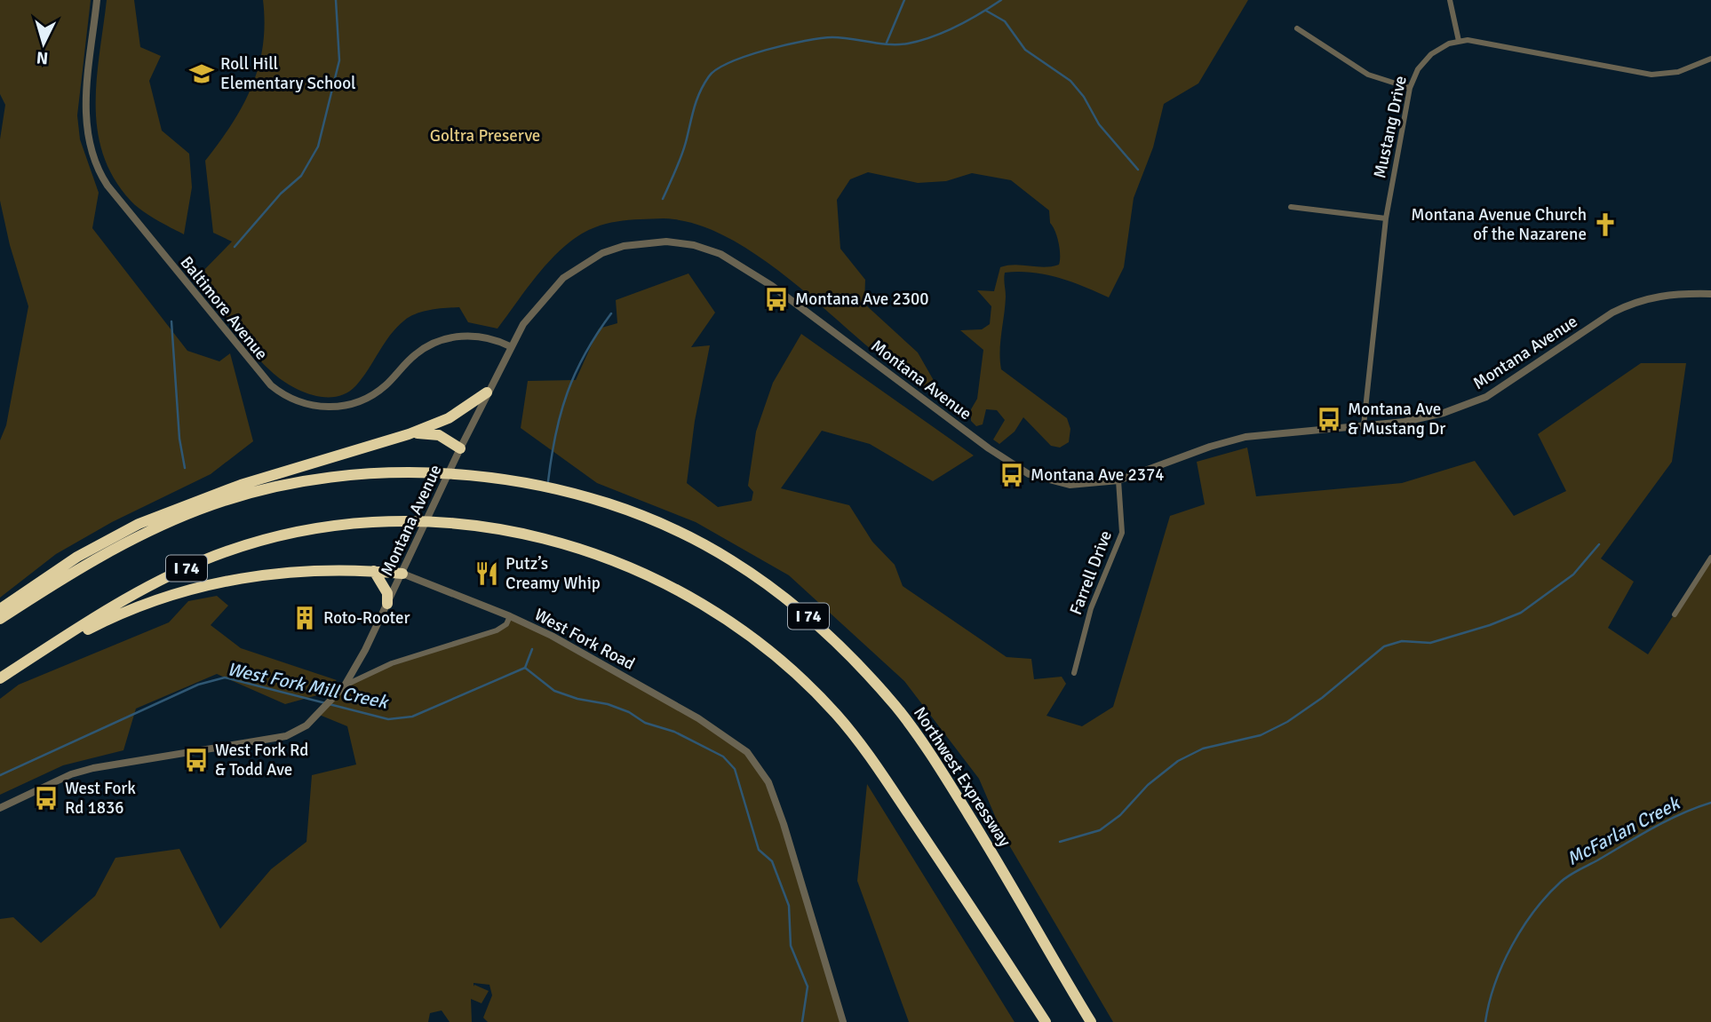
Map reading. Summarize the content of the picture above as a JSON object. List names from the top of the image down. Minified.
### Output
{"streets":{"highway":["I 74","Northwest Expressway"],"street":["Mustang Drive","Baltimore Avenue","Montana Avenue","Farrell Drive","West Fork Road"]},"crossings":[["Mustang Drive","Montana Avenue"],["Baltimore Avenue","Montana Avenue"],["Montana Avenue","Farrell Drive"],["Montana Avenue","West Fork Road"]],"water":["West Fork Mill Creek","McFarlan Creek"],"parks":["Goltra Preserve"],"places":{"school or university":["Roll Hill Elementary School"],"church":["Montana Avenue Church of the Nazarene"],"bus stop":["Montana Ave 2300","Montana Ave & Mustang Dr","Montana Ave 2374","West Fork Rd & Todd Ave","West Fork Rd 1836"],"restaurant":["Putz’s Creamy Whip"],"building":["Roto-Rooter"]},"north":"bottom"}
